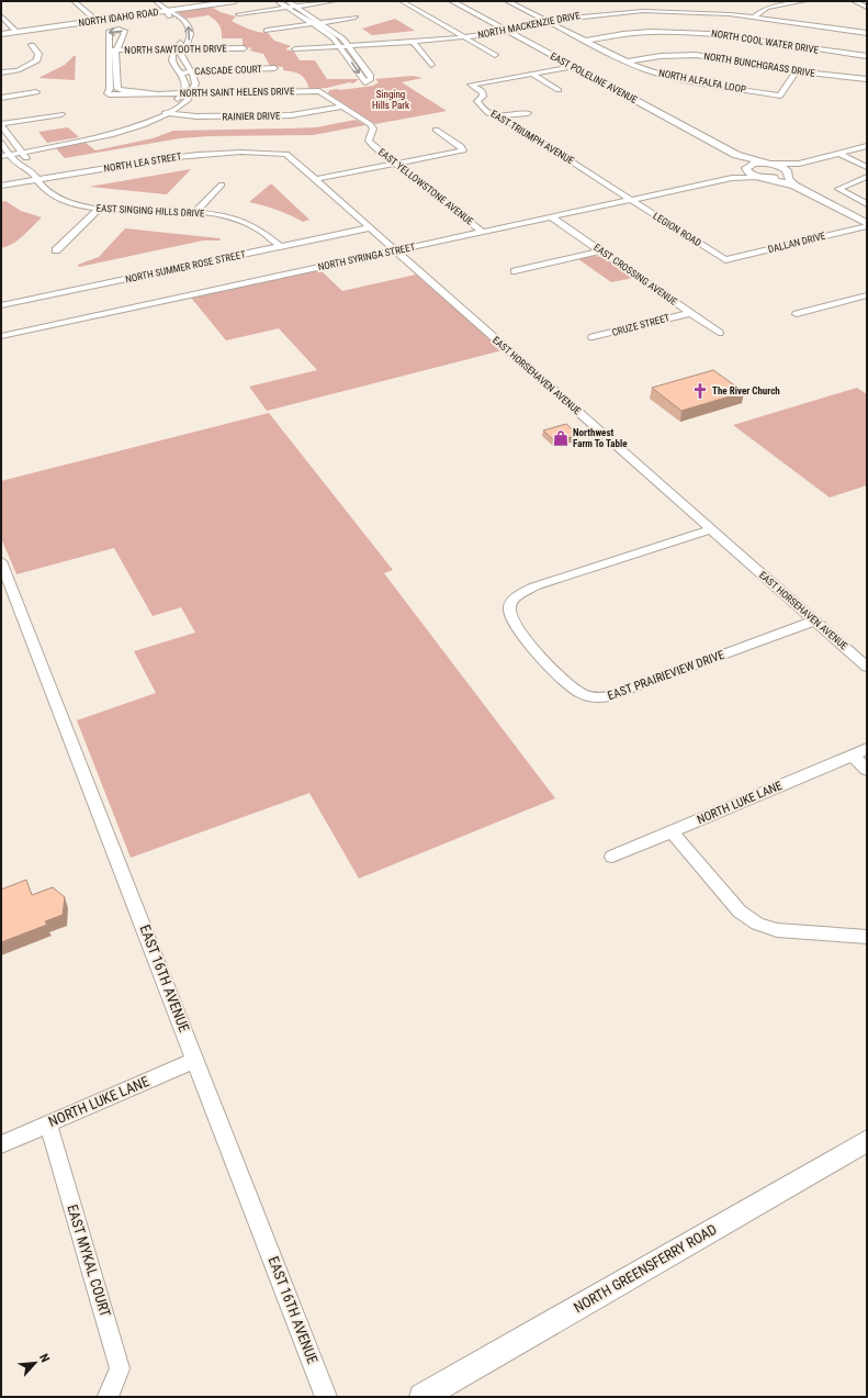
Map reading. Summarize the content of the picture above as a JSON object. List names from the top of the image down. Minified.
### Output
{"streets":{"main road":["NORTH IDAHO ROAD","EAST POLELINE AVENUE","NORTH GREENSFERRY ROAD"],"street":["NORTH MACKENZIE DRIVE","NORTH COOL WATER DRIVE","NORTH SAWTOOTH DRIVE","NORTH BUNCHGRASS DRIVE","CASCADE COURT","NORTH ALFALFA LOOP","NORTH SAINT HELENS DRIVE","RAINIER DRIVE","EAST TRIUMPH AVENUE","NORTH LEA STREET","EAST YELLOWSTONE AVENUE","EAST SINGING HILLS DRIVE","LEGION ROAD","DALLAN DRIVE","NORTH SYRINGA STREET","NORTH SUMMER ROSE STREET","EAST CROSSING AVENUE","CRUZE STREET","EAST HORSEHAVEN AVENUE","EAST PRAIRIEVIEW DRIVE","NORTH LUKE LANE","EAST 16TH AVENUE","EAST MYKAL COURT"]},"crossings":[["NORTH MACKENZIE DRIVE","EAST POLELINE AVENUE"],["NORTH MACKENZIE DRIVE","NORTH ALFALFA LOOP"],["NORTH COOL WATER DRIVE","NORTH ALFALFA LOOP"],["NORTH SAWTOOTH DRIVE","NORTH SAINT HELENS DRIVE"],["NORTH BUNCHGRASS DRIVE","NORTH ALFALFA LOOP"],["EAST POLELINE AVENUE","EAST TRIUMPH AVENUE"],["EAST POLELINE AVENUE","NORTH SYRINGA STREET"],["NORTH SAINT HELENS DRIVE","EAST YELLOWSTONE AVENUE"],["RAINIER DRIVE","EAST YELLOWSTONE AVENUE"],["EAST TRIUMPH AVENUE","LEGION ROAD"],["EAST TRIUMPH AVENUE","NORTH SYRINGA STREET"],["NORTH LEA STREET","EAST SINGING HILLS DRIVE"],["NORTH LEA STREET","EAST HORSEHAVEN AVENUE"],["EAST YELLOWSTONE AVENUE","NORTH SYRINGA STREET"],["EAST SINGING HILLS DRIVE","NORTH SUMMER ROSE STREET"],["LEGION ROAD","DALLAN DRIVE"],["LEGION ROAD","NORTH SYRINGA STREET"],["NORTH SYRINGA STREET","EAST CROSSING AVENUE"],["NORTH SYRINGA STREET","EAST HORSEHAVEN AVENUE"],["NORTH SUMMER ROSE STREET","EAST HORSEHAVEN AVENUE"],["EAST CROSSING AVENUE","CRUZE STREET"],["EAST HORSEHAVEN AVENUE","EAST PRAIRIEVIEW DRIVE"],["NORTH LUKE LANE","EAST 16TH AVENUE"],["NORTH LUKE LANE","EAST MYKAL COURT"]],"parks":["Singing Hills Park"],"places":{"church":["The River Church"],"shop":["Northwest Farm To Table"]},"north":"top right"}
